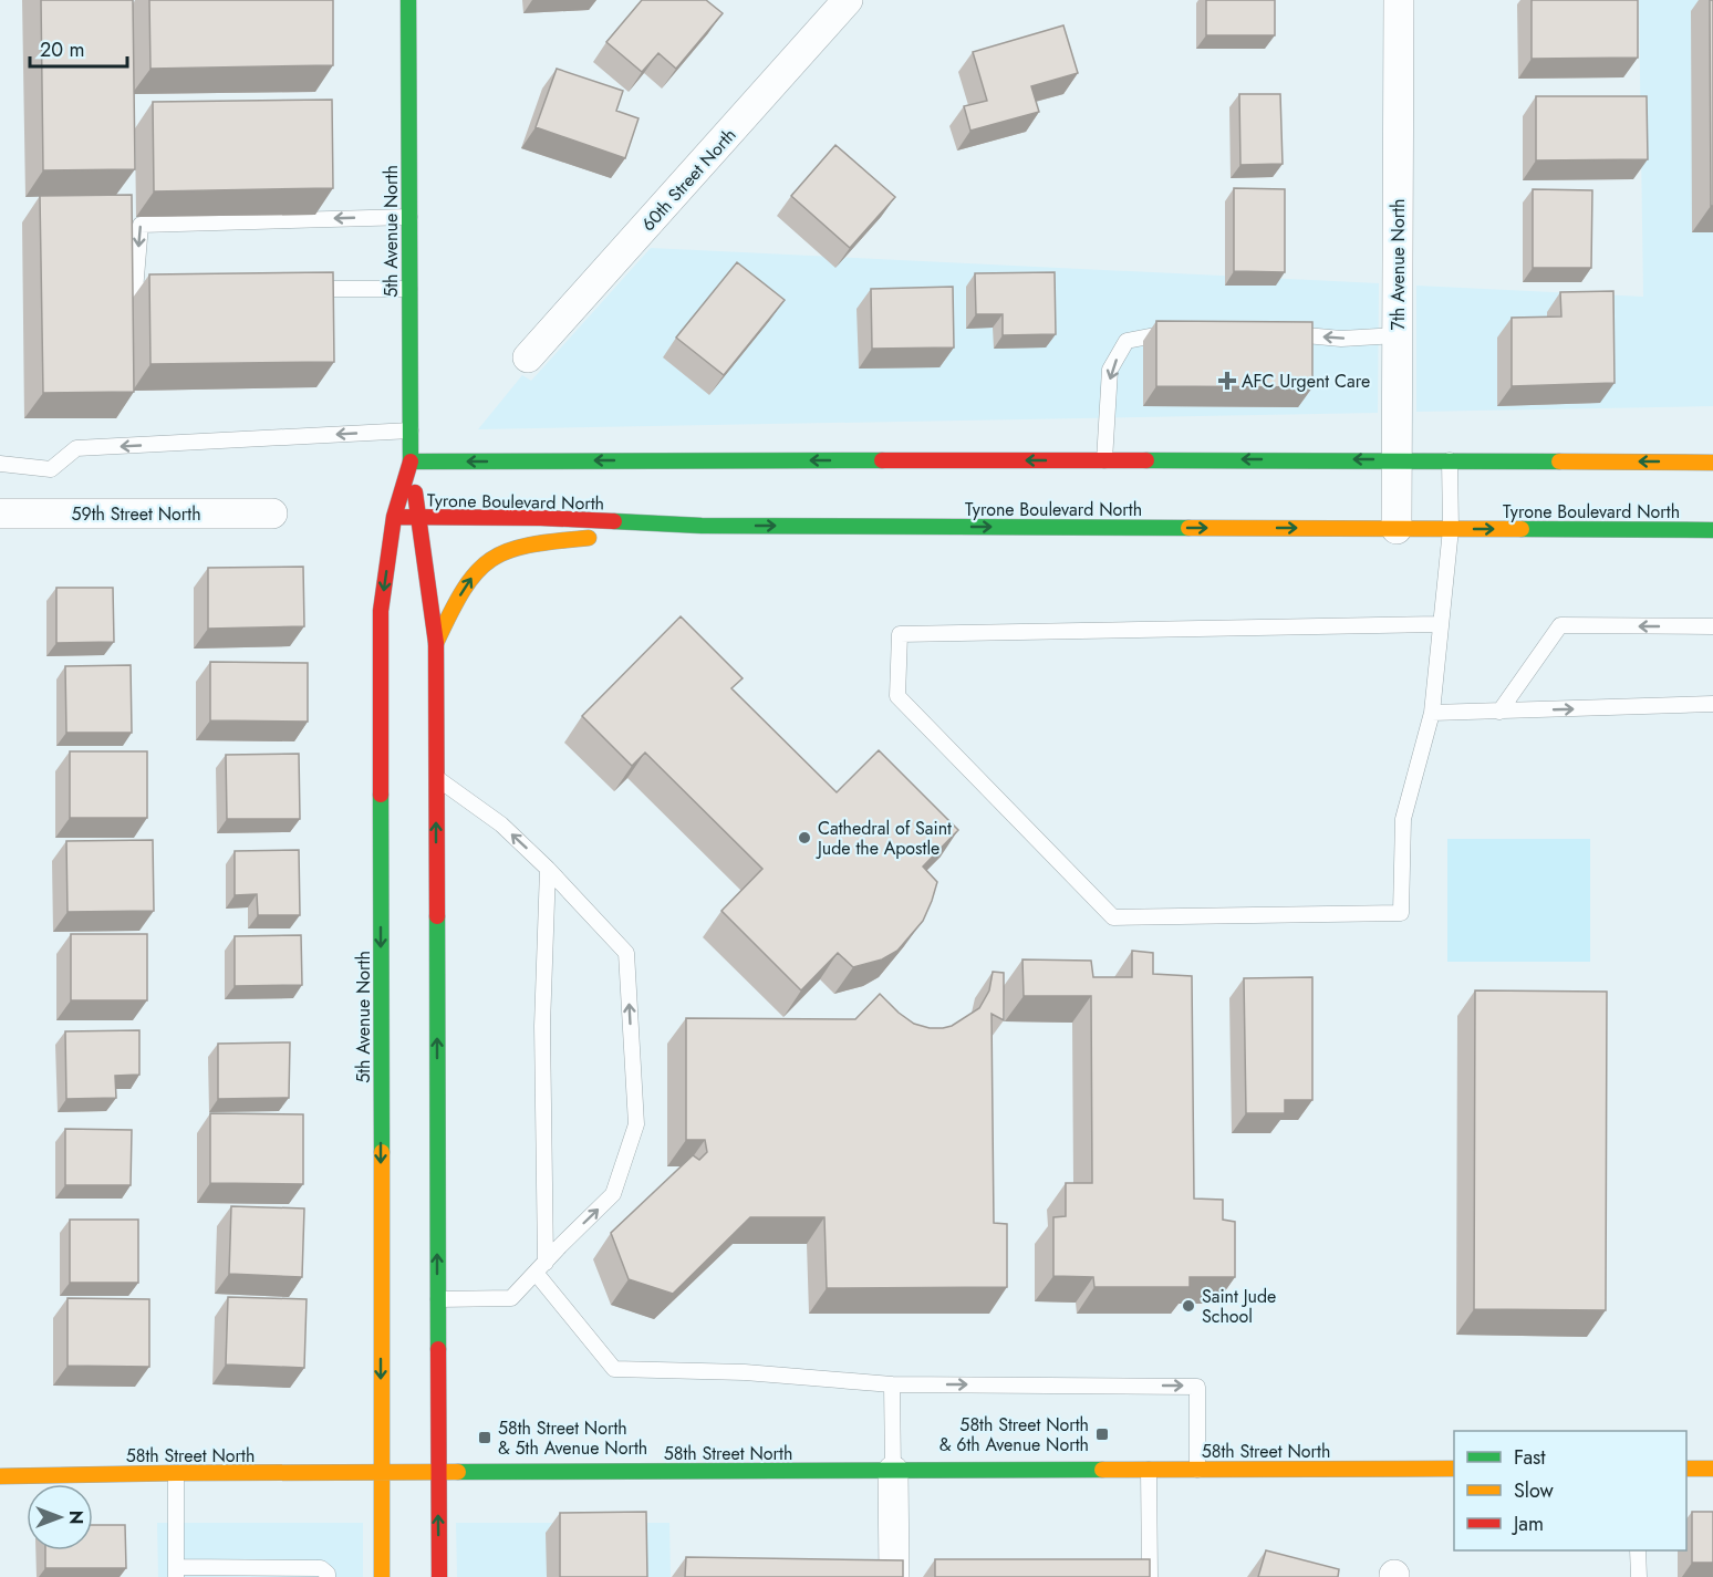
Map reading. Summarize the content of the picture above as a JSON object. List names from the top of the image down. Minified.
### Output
{"streets":{"main road":["5th Avenue North","Tyrone Boulevard North","58th Street North"],"street":["60th Street North","7th Avenue North","59th Street North"]},"crossings":[["5th Avenue North","Tyrone Boulevard North"],["5th Avenue North","58th Street North"],["7th Avenue North","Tyrone Boulevard North"]],"places":{"health":["AFC Urgent Care"],"other":["Cathedral of Saint Jude the Apostle","Saint Jude School"],"transit":["58th Street North & 6th Avenue North","58th Street North & 5th Avenue North"]},"legend":["Fast","Slow","Jam"],"scale_bar":"20 m","north":"right"}
